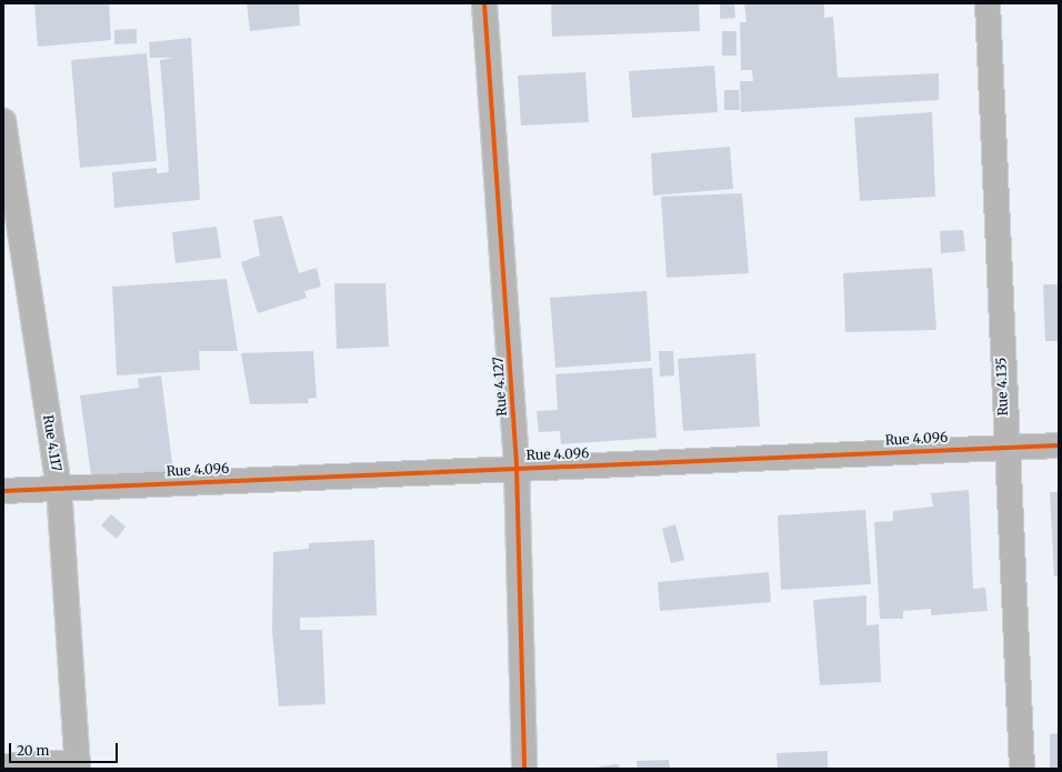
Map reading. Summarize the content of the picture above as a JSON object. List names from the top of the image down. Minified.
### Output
{"streets":{"street":["Rue 4.127","Rue 4.135","Rue 4.096","Rue 4.117"]},"crossings":[["Rue 4.127","Rue 4.096"],["Rue 4.135","Rue 4.096"],["Rue 4.096","Rue 4.117"]],"scale_bar":"20 m"}
